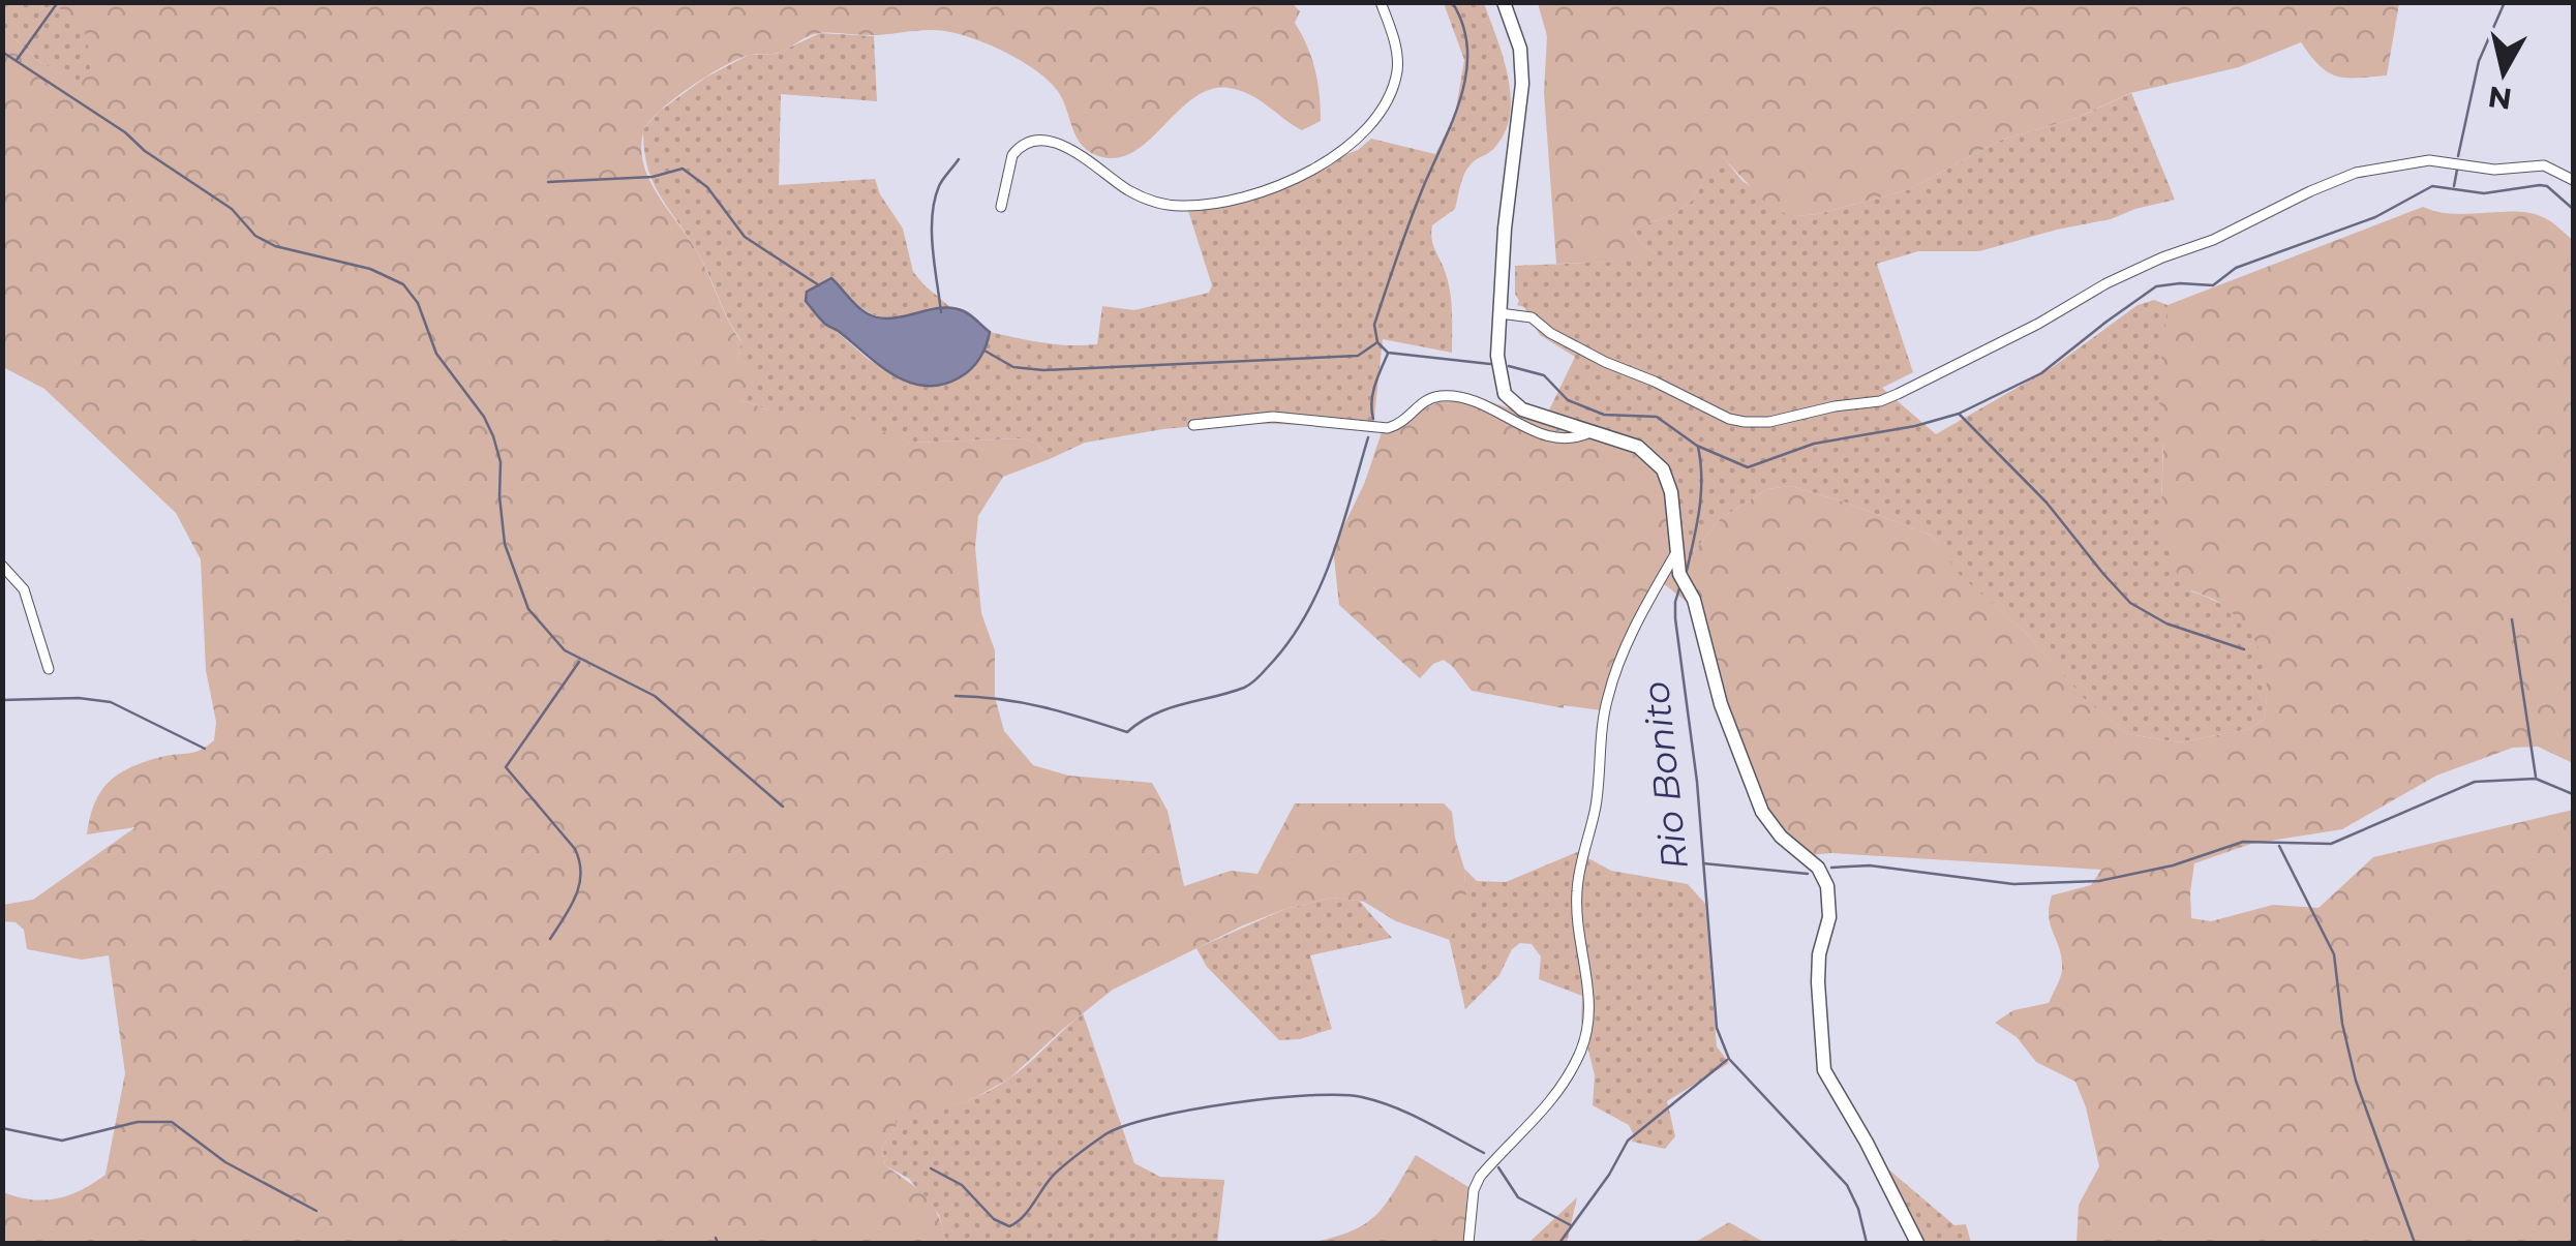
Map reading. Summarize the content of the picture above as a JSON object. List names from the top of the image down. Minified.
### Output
{"water":["Rio Bonito"],"north":"bottom"}
